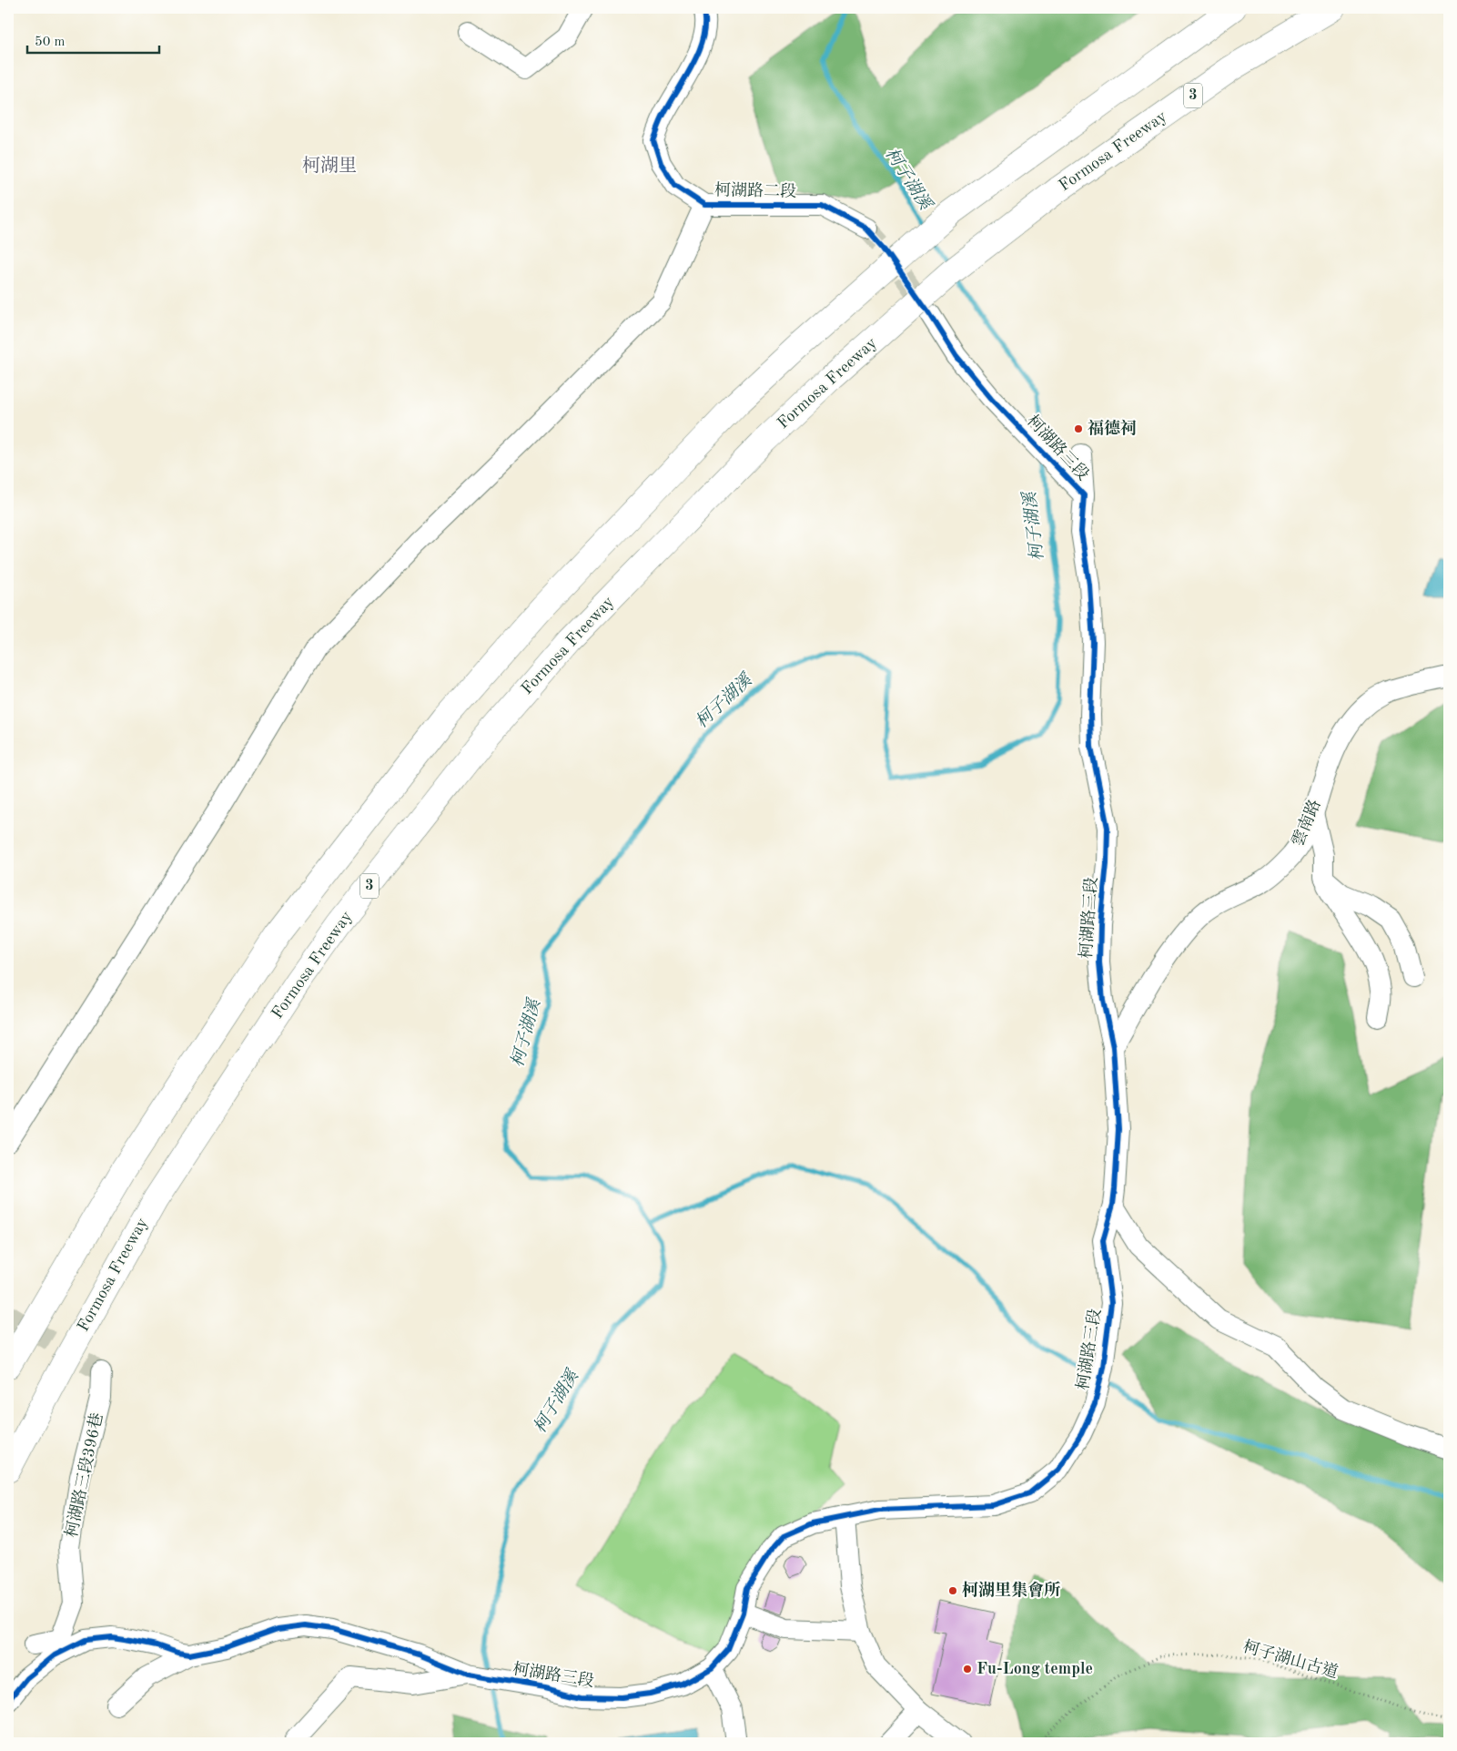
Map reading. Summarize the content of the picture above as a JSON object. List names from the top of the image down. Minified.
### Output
{"streets":{"highway":["3","Formosa Freeway"],"street":["柯湖路二段","柯湖路三段","雲南路","柯湖路三段396巷"],"path":["柯子湖山古道"]},"crossings":[["柯湖路三段","雲南路"],["柯湖路三段","柯湖路三段396巷"]],"districts":["柯湖里"],"water":["柯子湖溪"],"places":["福德祠","柯湖里集會所","Fu-Long temple"],"scale_bar":"50 m"}
